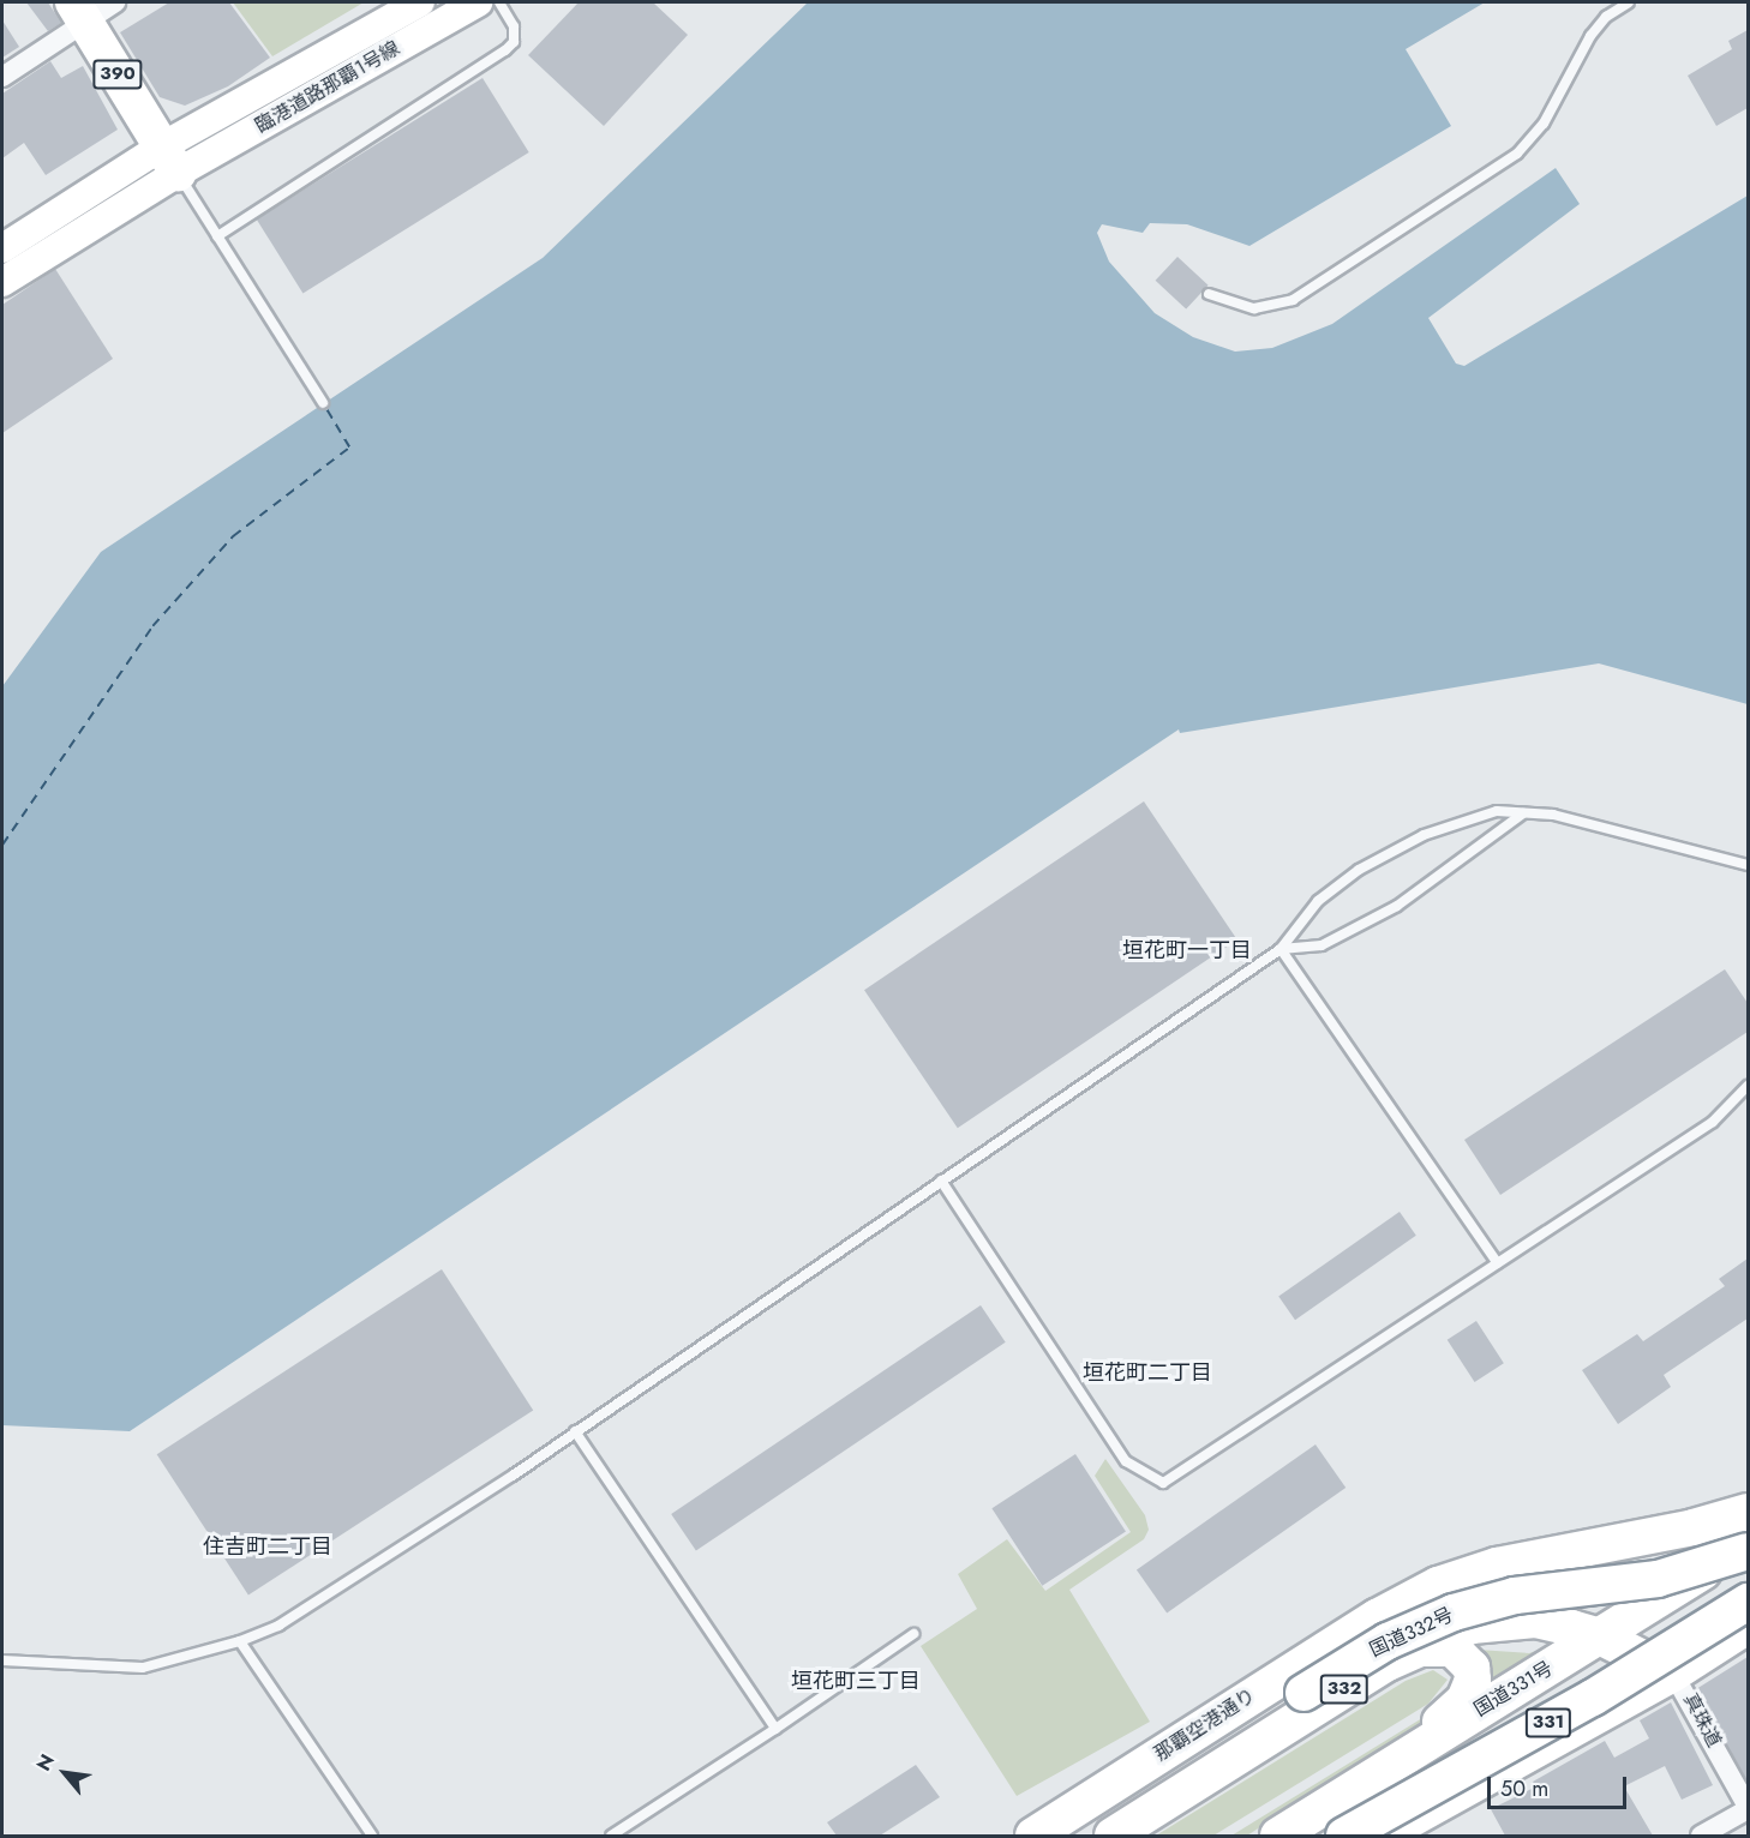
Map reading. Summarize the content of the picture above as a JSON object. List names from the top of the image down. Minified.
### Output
{"streets":{"highway":["390","国道332号","332","国道331号","331","那覇空港通り"],"street":["臨港道路那覇1号線","真珠道"]},"crossings":[["390","臨港道路那覇1号線"],["国道332号","国道331号"],["国道332号","真珠道"],["国道332号","331"],["国道332号","那覇空港通り"],["真珠道","331"]],"districts":["垣花町一丁目","垣花町二丁目","住吉町二丁目","垣花町三丁目"],"scale_bar":"50 m","north":"top left"}
